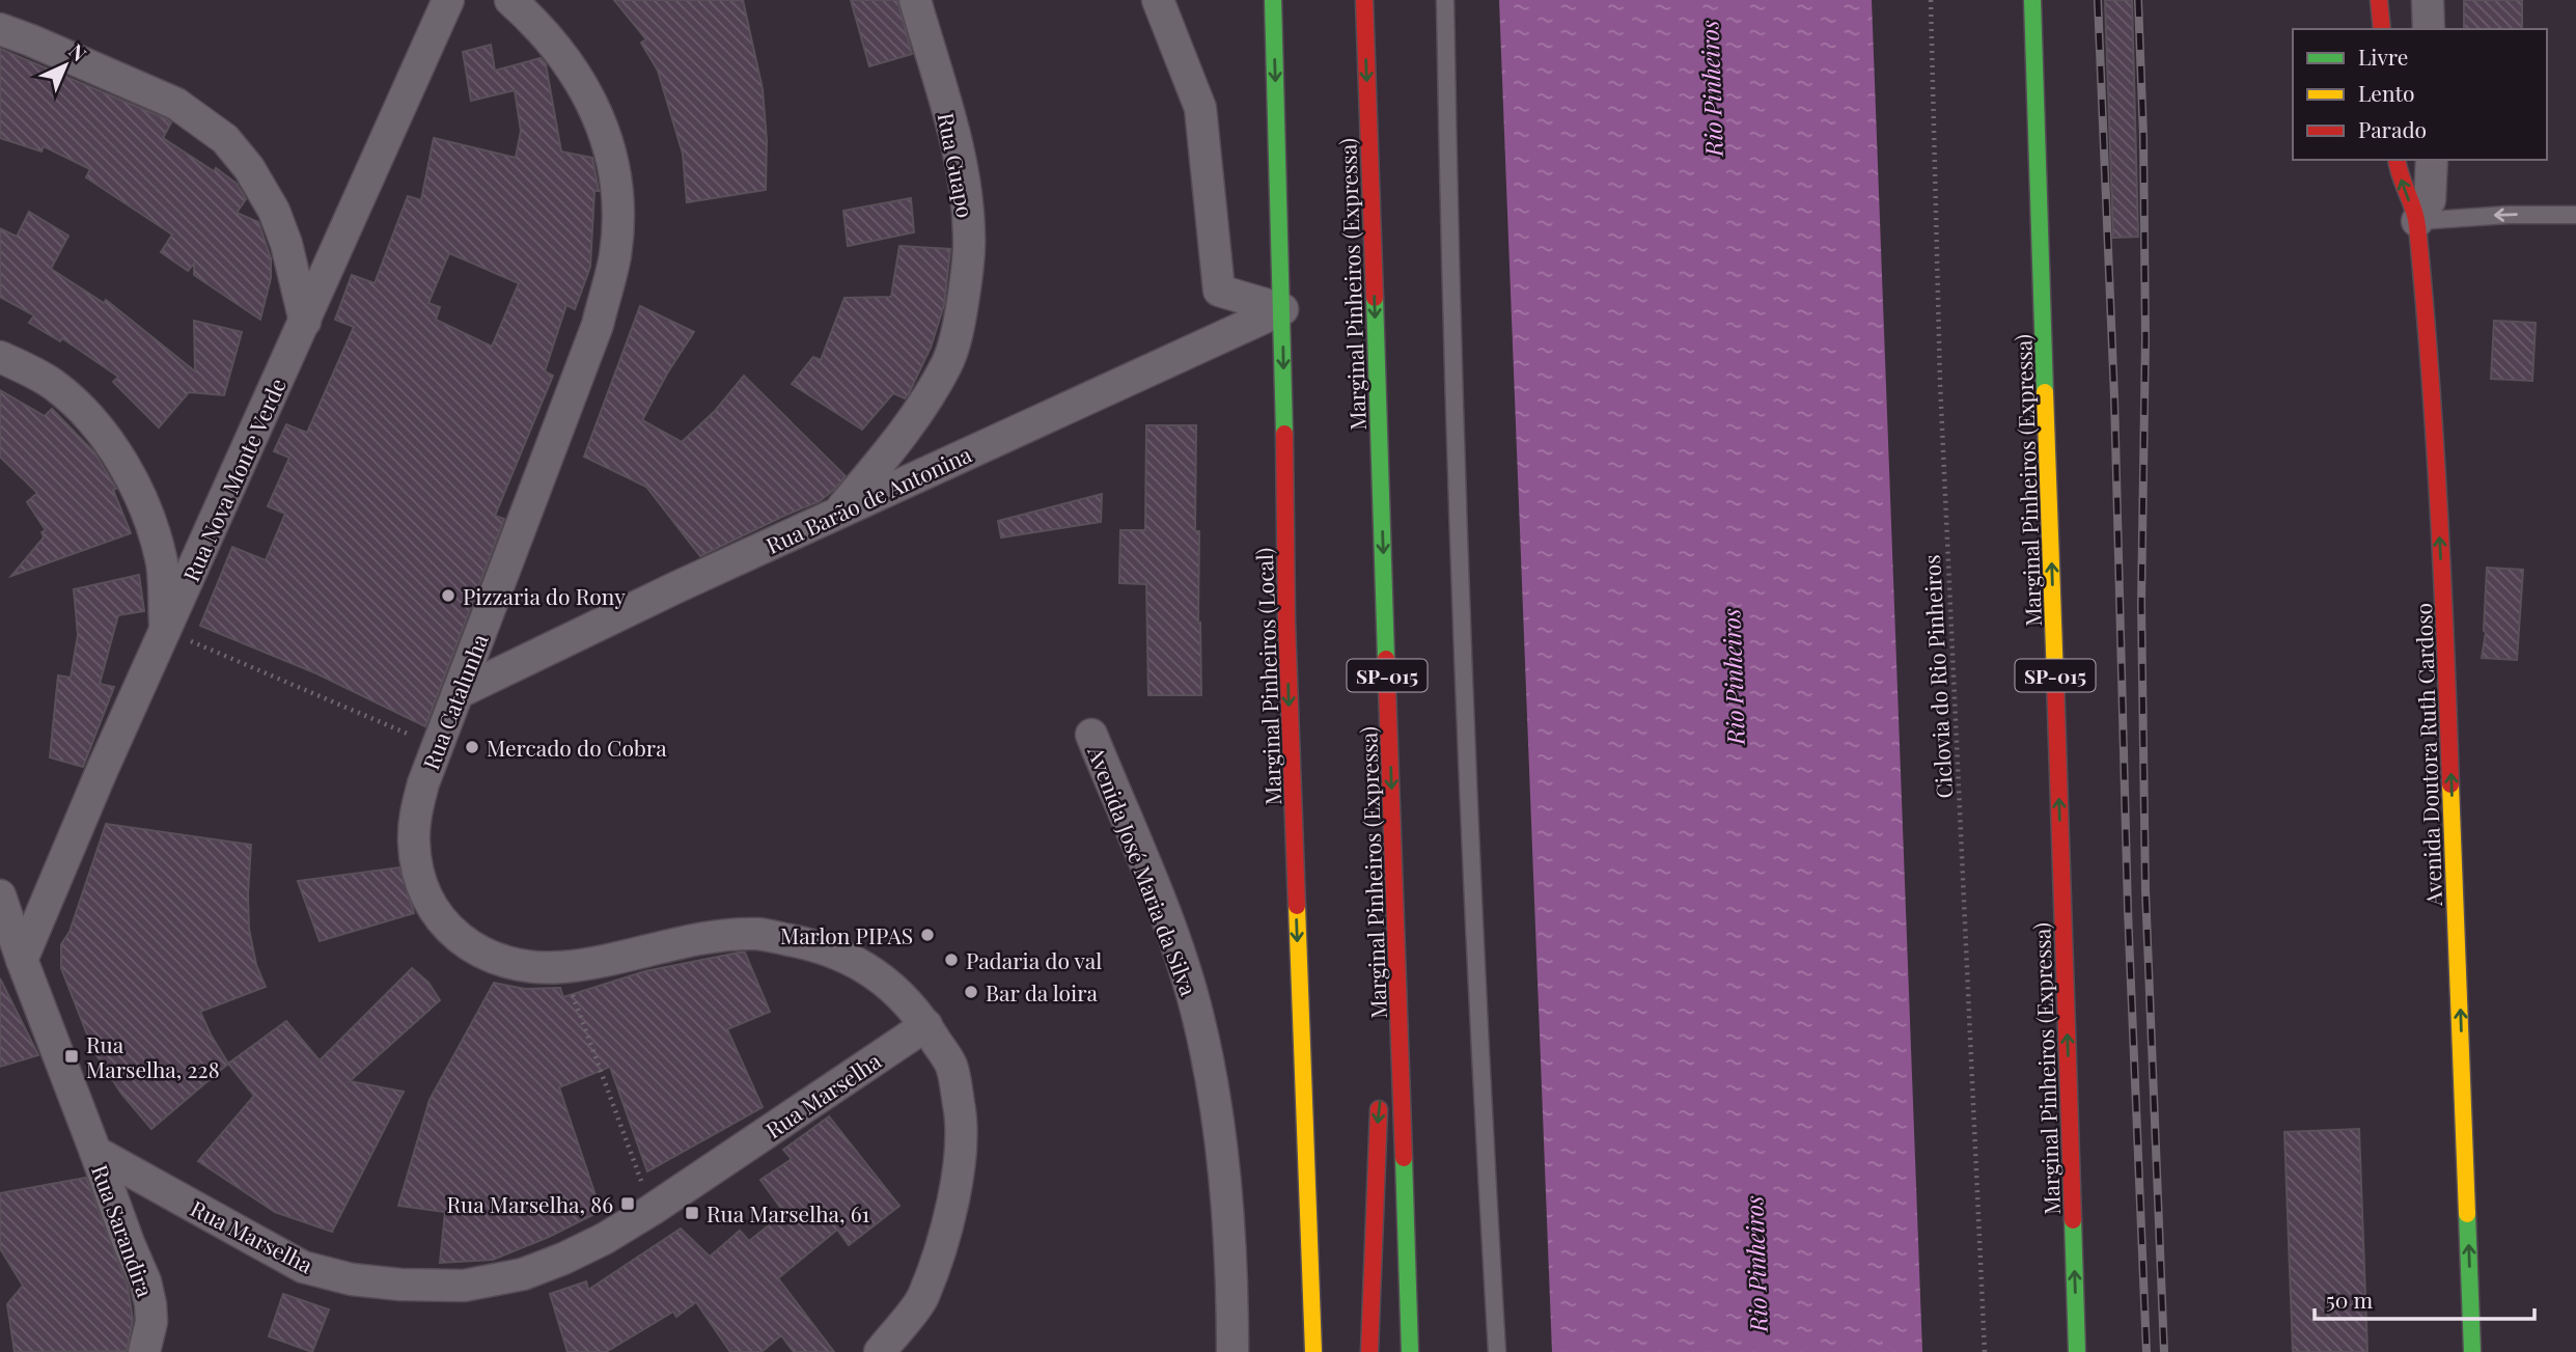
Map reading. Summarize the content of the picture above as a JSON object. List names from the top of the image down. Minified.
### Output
{"streets":{"highway":["Marginal Pinheiros (Expressa)","SP-015","Marginal Pinheiros (Local)","Avenida Doutora Ruth Cardoso"],"street":["Rua Guapo","Rua Nova Monte Verde","Rua Barão de Antonina","Rua Catalunha","Avenida José Maria da Silva","Rua Marselha","Rua Sarandira"],"path":["Ciclovia do Rio Pinheiros"]},"crossings":[["Rua Guapo","Rua Barão de Antonina"],["Rua Barão de Antonina","Marginal Pinheiros (Local)"],["Rua Barão de Antonina","Rua Catalunha"],["Rua Catalunha","Rua Marselha"],["Rua Marselha","Rua Sarandira"]],"one_way":["Marginal Pinheiros (Local)","Avenida Doutora Ruth Cardoso"],"water":["Rio Pinheiros"],"places":{"other":["Pizzaria do Rony","Mercado do Cobra","Marlon PIPAS","Padaria do val","Bar da loira"],"transit":["Rua Marselha, 228","Rua Marselha, 86","Rua Marselha, 61"]},"legend":["Livre","Lento","Parado"],"scale_bar":"50 m","north":"top right"}
